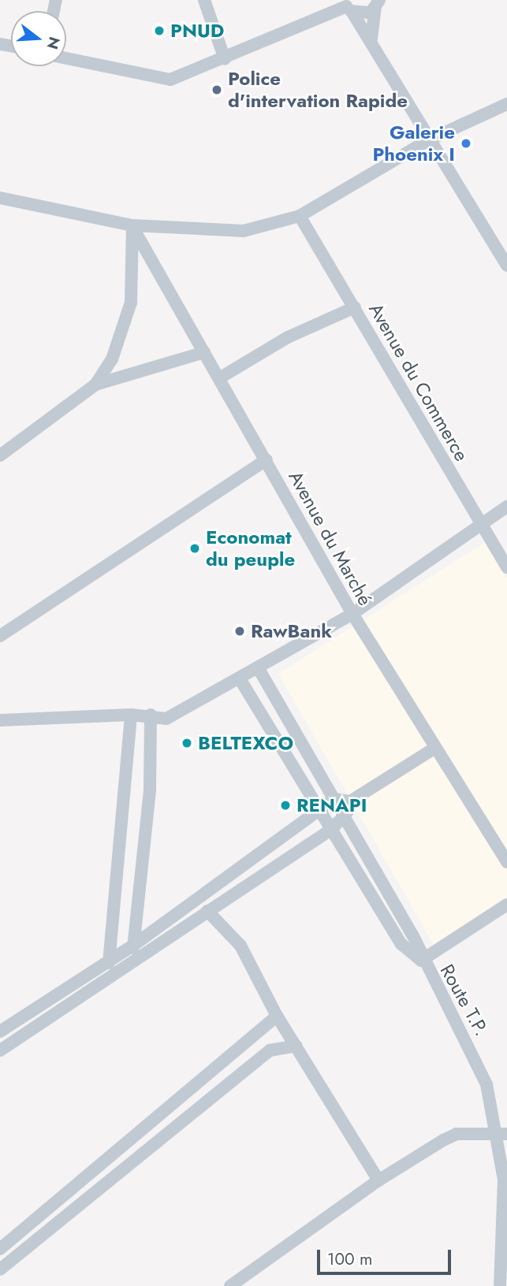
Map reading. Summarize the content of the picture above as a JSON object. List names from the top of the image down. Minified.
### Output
{"streets":{"street":["Avenue du Commerce","Avenue du Marché","Route T.P."]},"places":["PNUD","Police d'intervation Rapide","Galerie Phoenix I","Economat du peuple","RawBank","BELTEXCO","RENAPI"],"scale_bar":"100 m","north":"right"}
